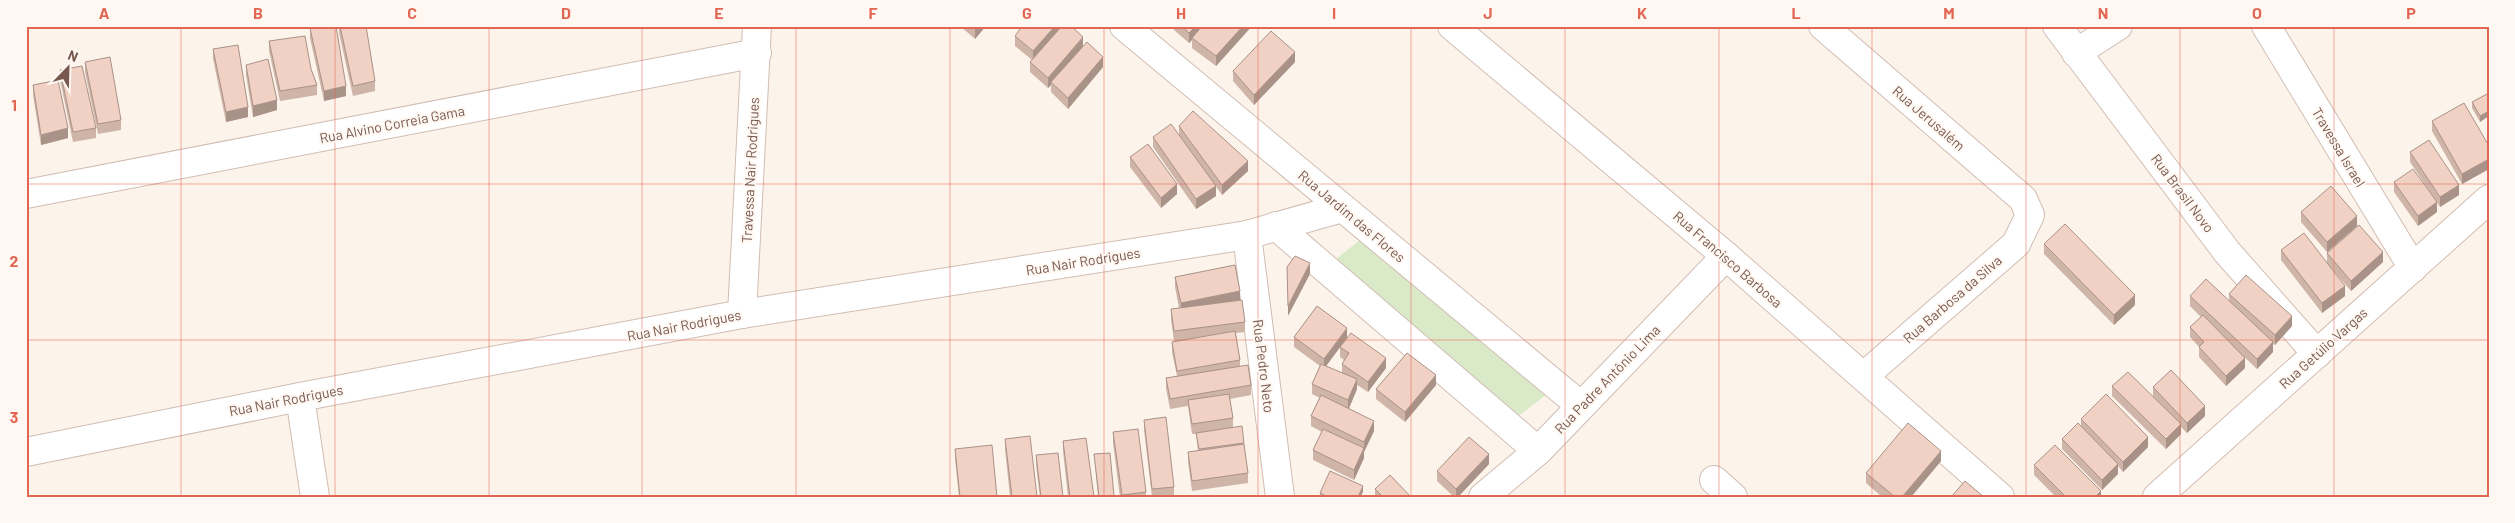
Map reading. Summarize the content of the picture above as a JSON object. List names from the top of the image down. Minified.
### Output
{"streets":{"street":["Rua Jerusalém","Rua Alvino Correia Gama","Travessa Israel","Travessa Nair Rodrigues","Rua Brasil Novo","Rua Jardim das Flores","Rua Francisco Barbosa","Rua Nair Rodrigues","Rua Barbosa da Silva","Rua Getúlio Vargas","Rua Pedro Neto","Rua Padre Antônio Lima"]},"crossings":[["Rua Jerusalém","Rua Barbosa da Silva"],["Rua Alvino Correia Gama","Travessa Nair Rodrigues"],["Travessa Israel","Rua Getúlio Vargas"],["Travessa Nair Rodrigues","Rua Nair Rodrigues"],["Rua Brasil Novo","Rua Getúlio Vargas"],["Rua Jardim das Flores","Rua Nair Rodrigues"],["Rua Jardim das Flores","Rua Padre Antônio Lima"],["Rua Francisco Barbosa","Rua Barbosa da Silva"],["Rua Francisco Barbosa","Rua Padre Antônio Lima"],["Rua Nair Rodrigues","Rua Pedro Neto"]],"north":"top right","grid":{"columns":["A","B","C","D","E","F","G","H","I","J","K","L","M","N","O","P"],"rows":["1","2","3"]}}
